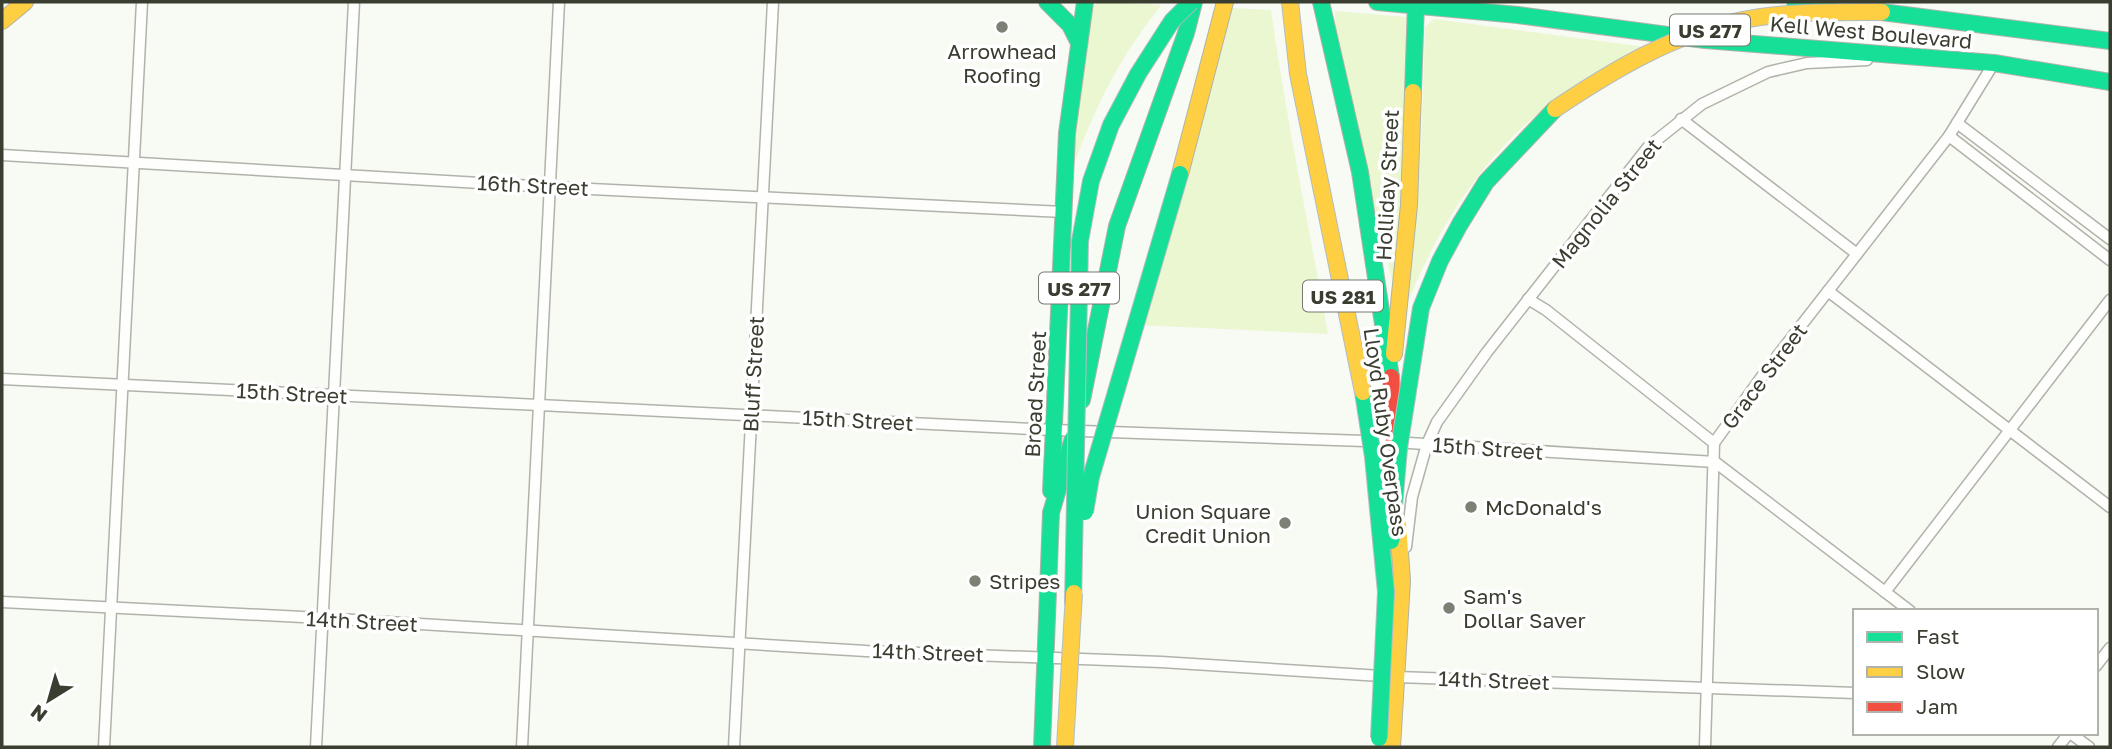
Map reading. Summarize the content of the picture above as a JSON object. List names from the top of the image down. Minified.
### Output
{"streets":{"main road":["US 277","Kell West Boulevard","Holliday Street","US 281","Broad Street","Lloyd Ruby Overpass"],"street":["16th Street","Magnolia Street","Bluff Street","Grace Street","15th Street","14th Street"]},"crossings":[["US 277","Lloyd Ruby Overpass"],["Kell West Boulevard","Holliday Street"],["Kell West Boulevard","Magnolia Street"],["Kell West Boulevard","Grace Street"],["16th Street","Bluff Street"],["16th Street","Broad Street"],["Holliday Street","Magnolia Street"],["Holliday Street","15th Street"],["Holliday Street","14th Street"],["Magnolia Street","Grace Street"],["Magnolia Street","15th Street"],["Bluff Street","15th Street"],["Bluff Street","14th Street"],["Grace Street","15th Street"],["Grace Street","14th Street"],["15th Street","Broad Street"],["Broad Street","14th Street"]],"places":["Arrowhead Roofing","McDonald's","Union Square Credit Union","Stripes","Sam's Dollar Saver"],"legend":["Fast","Slow","Jam"],"north":"bottom left"}
